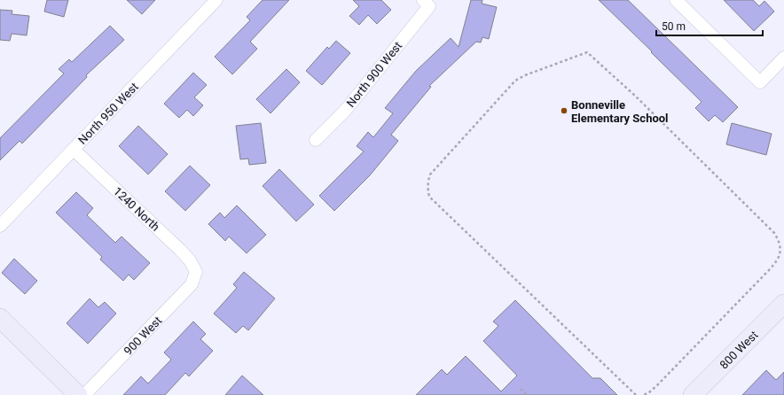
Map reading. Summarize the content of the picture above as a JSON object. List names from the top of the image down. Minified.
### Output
{"streets":{"street":["North 900 West","North 950 West","1240 North","900 West","800 West"]},"crossings":[["North 950 West","1240 North"],["1240 North","900 West"]],"places":["Bonneville Elementary School"],"scale_bar":"50 m"}
